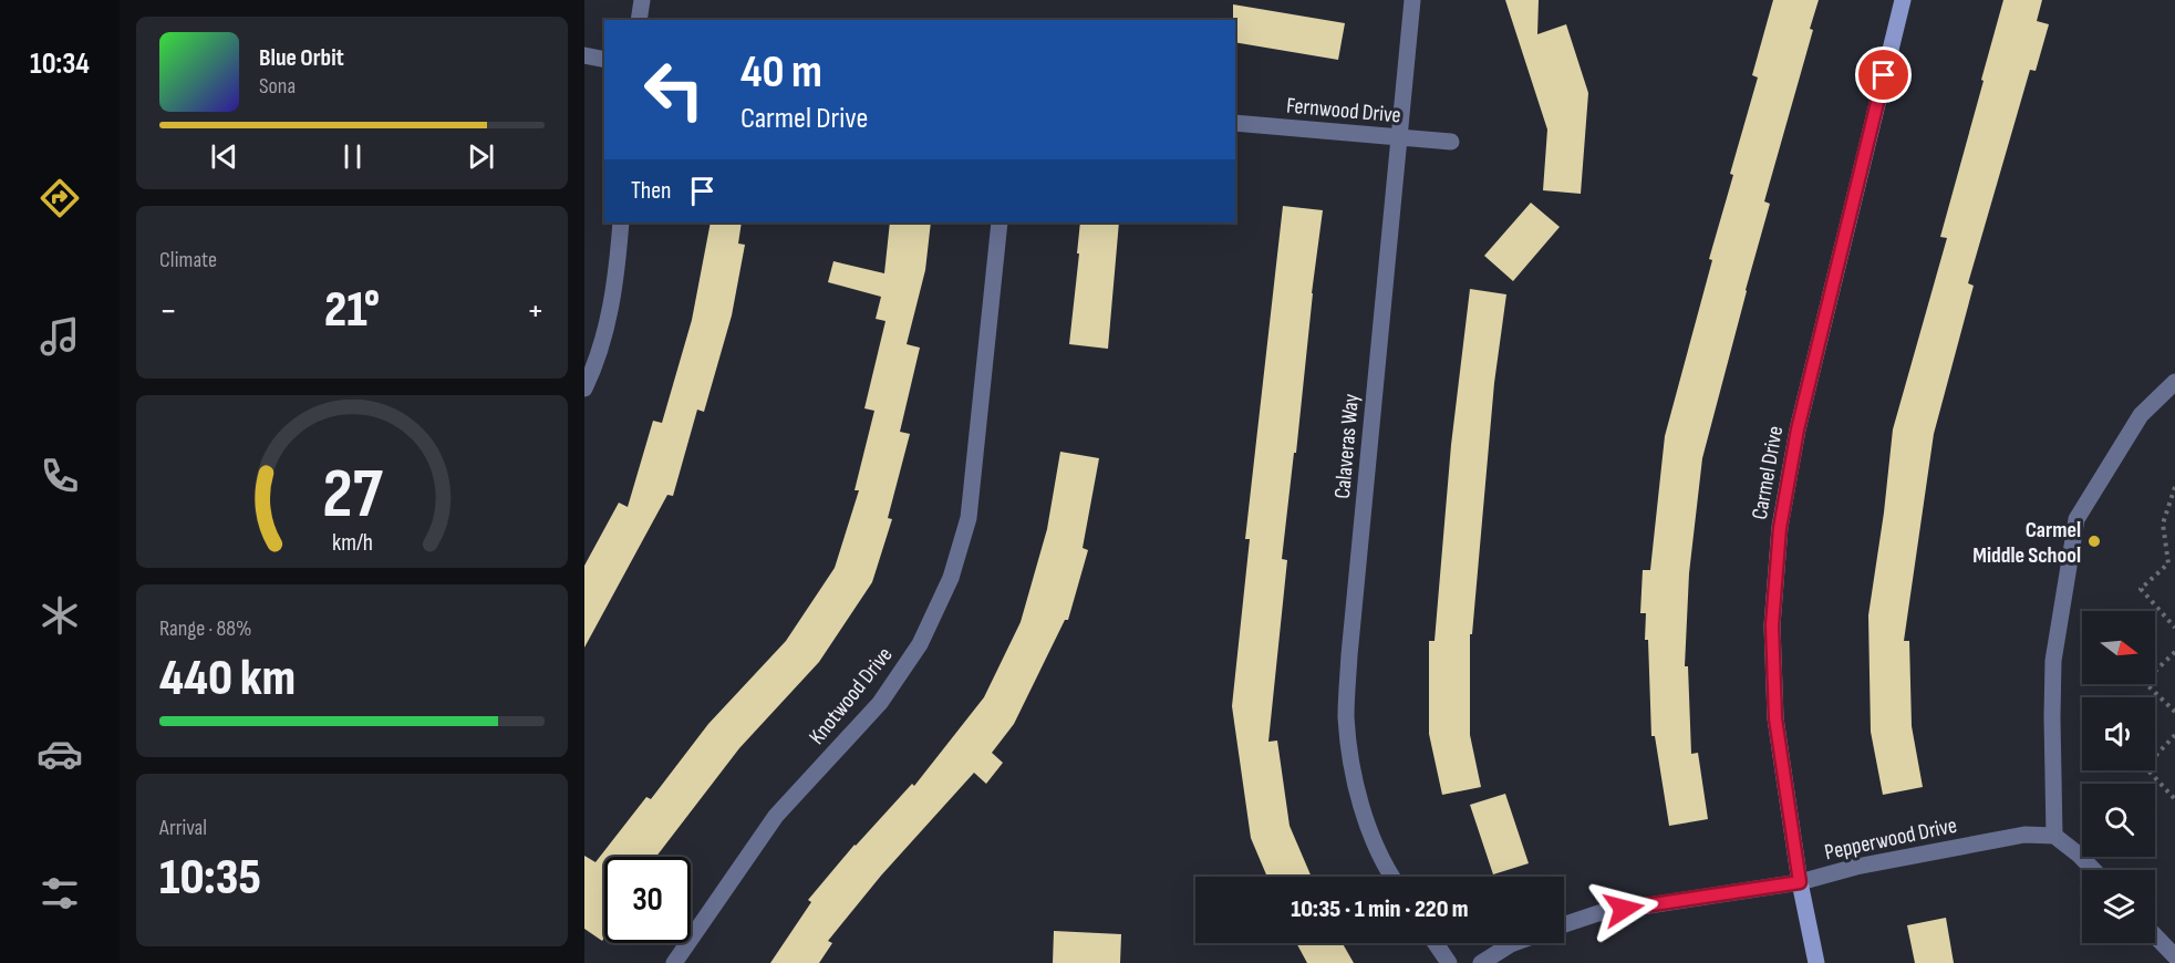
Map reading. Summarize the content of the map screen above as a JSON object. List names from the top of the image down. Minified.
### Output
{"streets":{"street":["Fernwood Drive","Calaveras Way","Carmel Drive","Knotwood Drive","Pepperwood Drive"]},"crossings":[["Fernwood Drive","Calaveras Way"],["Carmel Drive","Pepperwood Drive"]],"places":["Carmel Middle School"],"north":"right","page":{"tabs":"10:34","turn":["40 m","Carmel Drive"],"song":["Blue Orbit","Sona"],"then":"Then","tile":["Climate",["Range · 88%","440 km"],["Arrival","10:35"]],"heat":["−","21°","+"],"limit":"30","trip":"10:35 · 1 min · 220 m","gauge":["27","km/h"]}}
